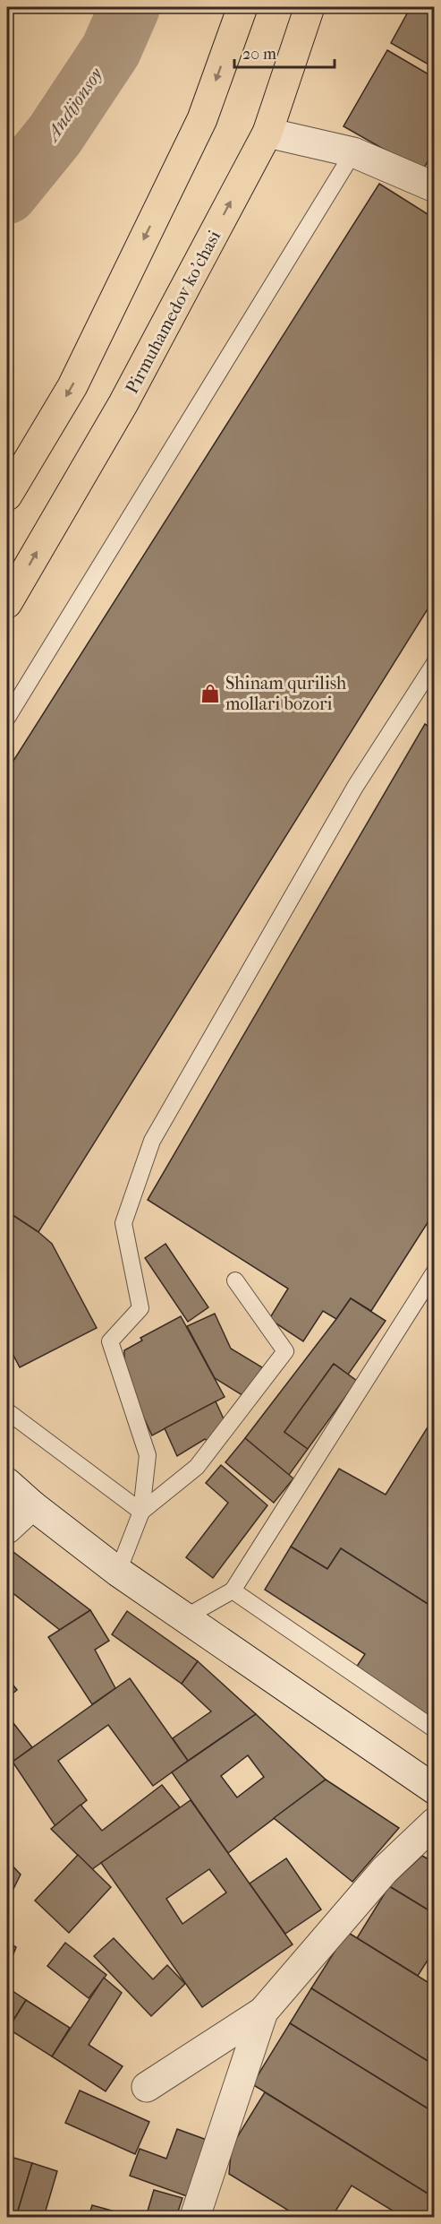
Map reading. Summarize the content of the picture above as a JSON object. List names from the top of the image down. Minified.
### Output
{"streets":{"main road":["Pirmuhamedov ko'chasi"]},"water":["Andijonsoy"],"places":{"shop":["Shinam qurilish mollari bozori"]},"scale_bar":"20 m"}
